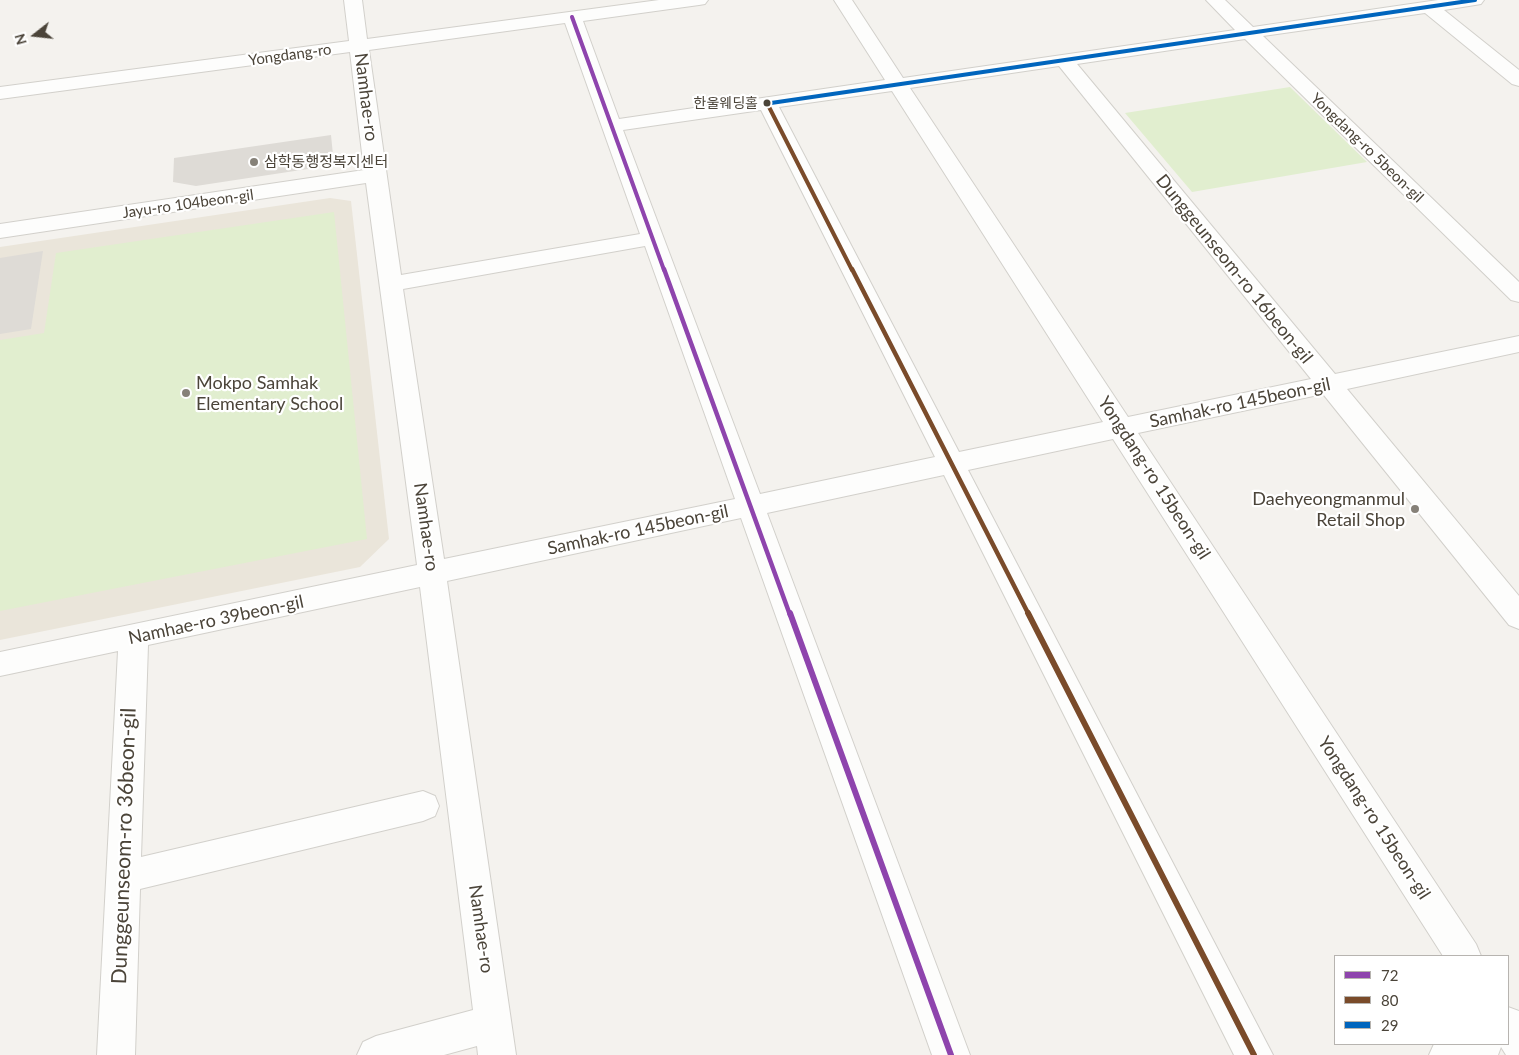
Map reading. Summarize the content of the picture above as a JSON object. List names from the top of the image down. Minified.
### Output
{"streets":{"street":["Yongdang-ro","Namhae-ro","Yongdang-ro 5beon-gil","Jayu-ro 104beon-gil","Dunggeunseom-ro 16beon-gil","Samhak-ro 145beon-gil","Yongdang-ro 15beon-gil","Namhae-ro 39beon-gil","Dunggeunseom-ro 36beon-gil"]},"crossings":[["Yongdang-ro","Namhae-ro"],["Namhae-ro","Jayu-ro 104beon-gil"],["Namhae-ro","Samhak-ro 145beon-gil"],["Namhae-ro","Namhae-ro 39beon-gil"],["Dunggeunseom-ro 16beon-gil","Samhak-ro 145beon-gil"],["Samhak-ro 145beon-gil","Yongdang-ro 15beon-gil"],["Samhak-ro 145beon-gil","Namhae-ro 39beon-gil"],["Namhae-ro 39beon-gil","Dunggeunseom-ro 36beon-gil"]],"places":["한울웨딩홀","삼학동행정복지센터","Mokpo Samhak Elementary School","Daehyeongmanmul Retail Shop"],"lines":["transit line 29","transit line 72","transit line 80"],"legend":["72","80","29"],"north":"left"}
